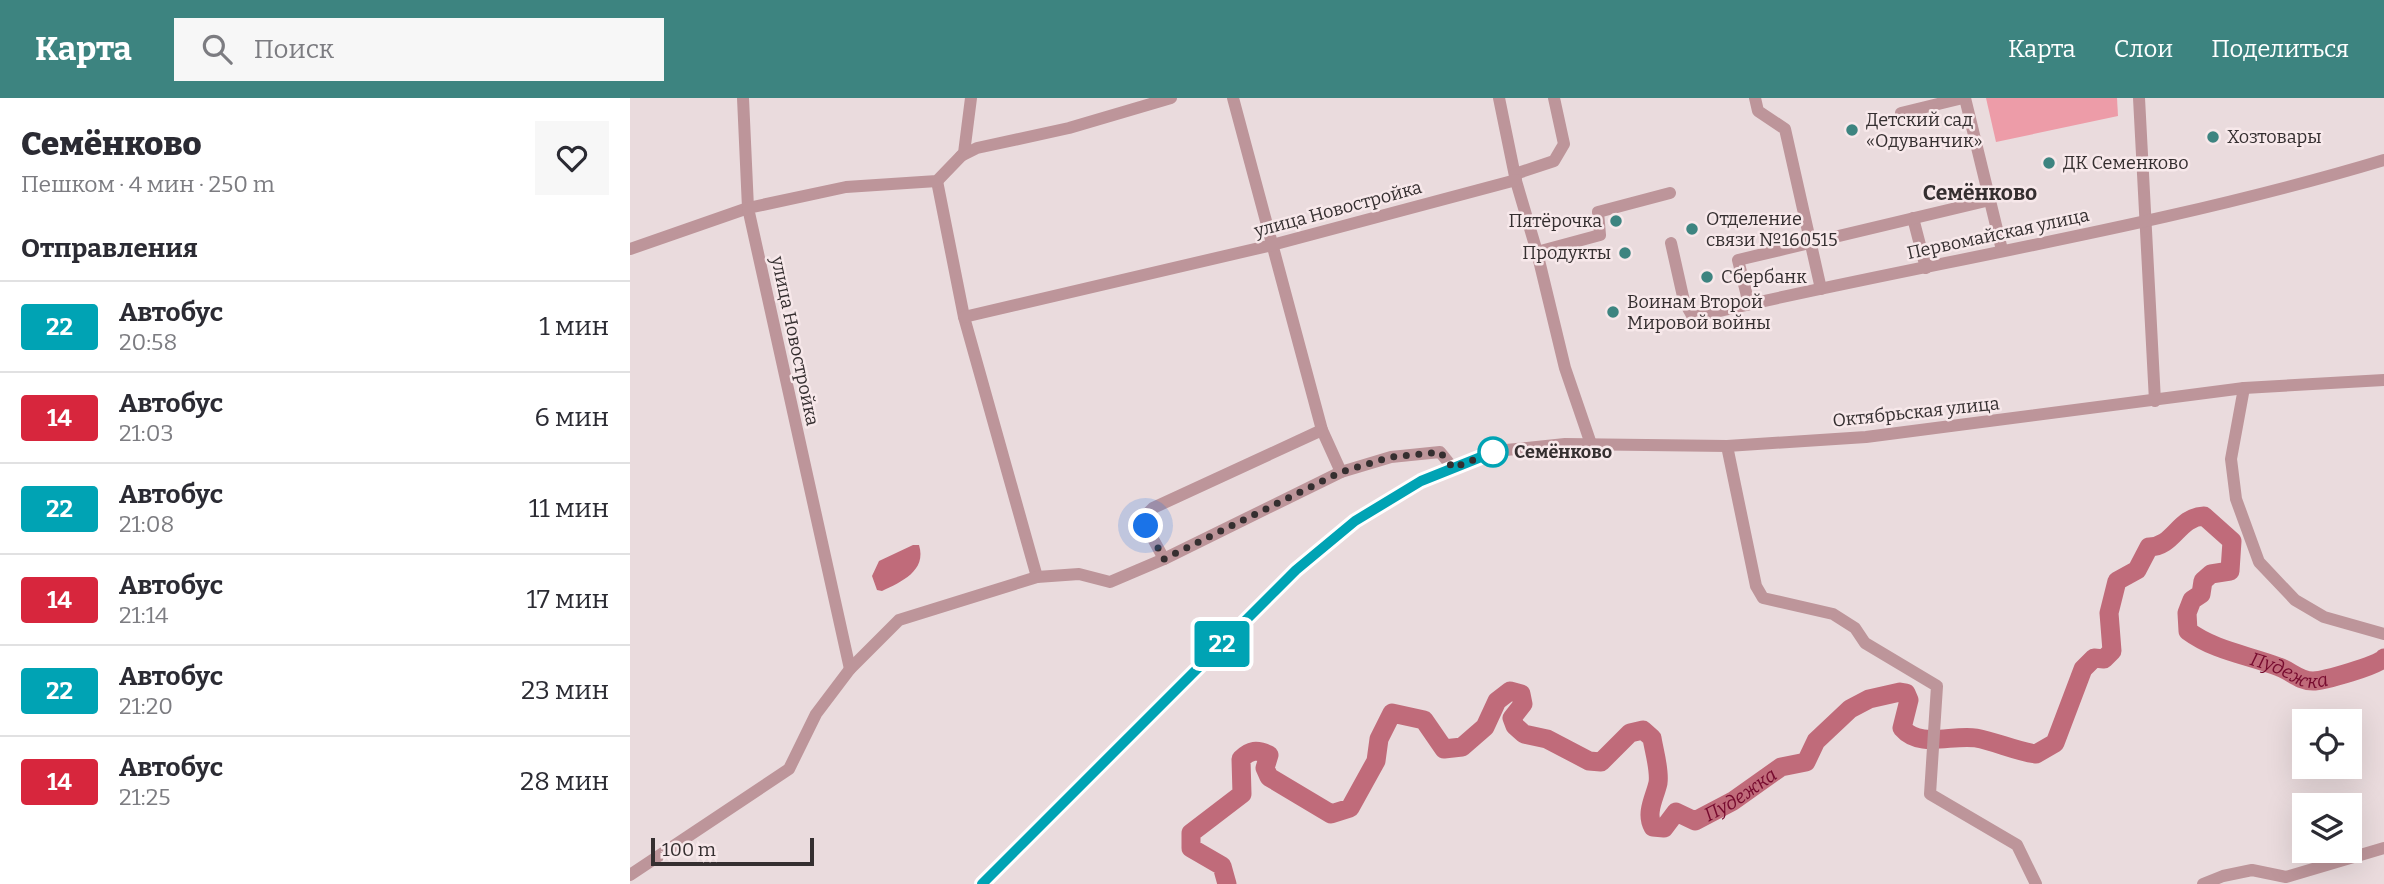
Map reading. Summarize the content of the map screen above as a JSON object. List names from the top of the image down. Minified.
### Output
{"streets":{"street":["улица Новостройка","Первомайская улица","Октябрьская улица"]},"districts":["Семёнково"],"water":["Пудежка"],"places":["Детский сад «Одуванчик»","Хозтовары","ДК Семенково","Пятёрочка","Отделение связи №160515","Продукты","Сбербанк","Воинам Второй Мировой войны","Семёнково"],"lines":["bus line 22"],"scale_bar":"100 m","page":{"header":"Карта","search":"Поиск","nav":["Карта","Слои","Поделиться"],"heading":[["Семёнково","Пешком · 4 мин · 250 m"],"Отправления"],"on_map":"22","list":[{"mark":"22","name":"Автобус","note":"20:58","value":"1 мин"},{"mark":"14","name":"Автобус","note":"21:03","value":"6 мин"},{"mark":"22","name":"Автобус","note":"21:08","value":"11 мин"},{"mark":"14","name":"Автобус","note":"21:14","value":"17 мин"},{"mark":"22","name":"Автобус","note":"21:20","value":"23 мин"},{"mark":"14","name":"Автобус","note":"21:25","value":"28 мин"}],"scale":"100 m"}}
